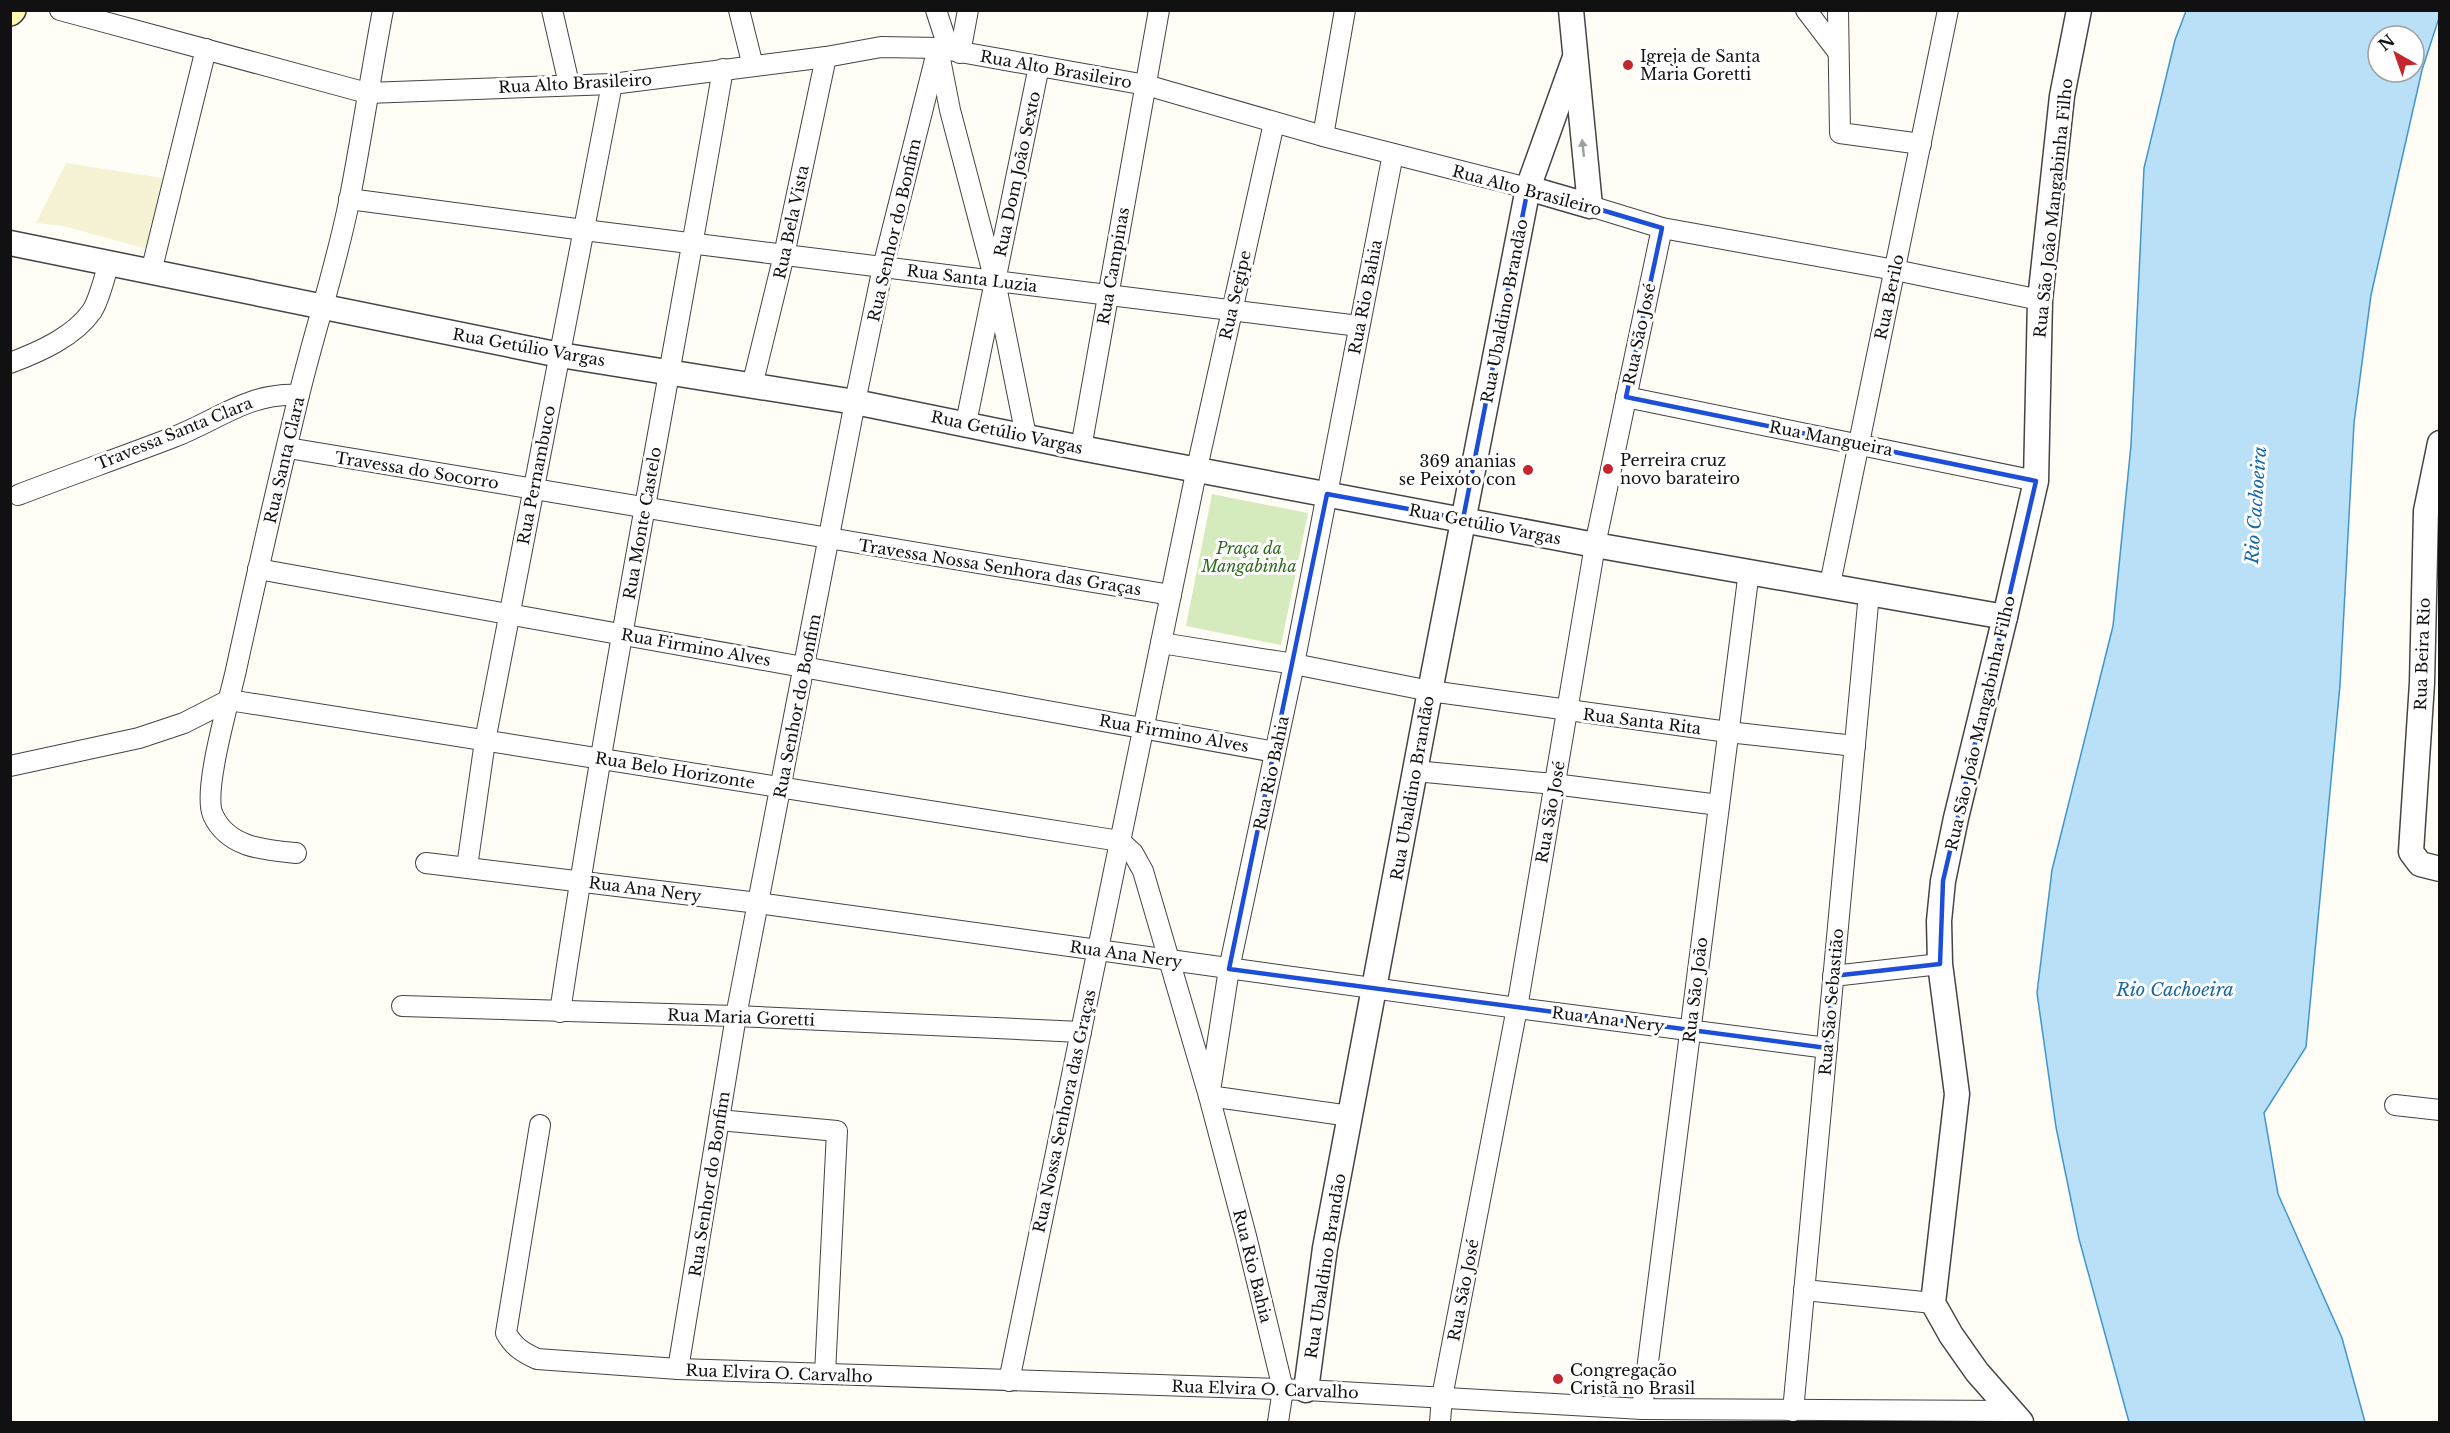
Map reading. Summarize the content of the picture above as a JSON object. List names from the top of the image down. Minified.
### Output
{"streets":{"street":["Rua Alto Brasileiro","Rua Dom João Sexto","Rua São João Mangabinha Filho","Rua Bela Vista","Rua Senhor do Bonfim","Rua Campinas","Rua Santa Luzia","Rua Segipe","Rua Rio Bahia","Rua Berilo","Rua Ubaldino Brandão","Rua São José","Rua Getúlio Vargas","Travessa Santa Clara","Rua Mangueira","Rua Santa Clara","Travessa do Socorro","Rua Pernambuco","Rua Monte Castelo","Travessa Nossa Senhora das Graças","Rua Firmino Alves","Rua Beira Rio","Rua Santa Rita","Rua Belo Horizonte","Rua Ana Nery","Rua São João","Rua São Sebastião","Rua Maria Goretti","Rua Nossa Senhora das Graças","Rua Elvira O. Carvalho"]},"crossings":[["Rua Alto Brasileiro","Rua Dom João Sexto"],["Rua Alto Brasileiro","Rua São João Mangabinha Filho"],["Rua Alto Brasileiro","Rua Bela Vista"],["Rua Alto Brasileiro","Rua Senhor do Bonfim"],["Rua Alto Brasileiro","Rua Campinas"],["Rua Alto Brasileiro","Rua Segipe"],["Rua Alto Brasileiro","Rua Rio Bahia"],["Rua Alto Brasileiro","Rua Berilo"],["Rua Alto Brasileiro","Rua Ubaldino Brandão"],["Rua Alto Brasileiro","Rua São José"],["Rua Alto Brasileiro","Rua Santa Clara"],["Rua Alto Brasileiro","Rua Pernambuco"],["Rua Alto Brasileiro","Rua Monte Castelo"],["Rua Dom João Sexto","Rua Santa Luzia"],["Rua Dom João Sexto","Rua Getúlio Vargas"],["Rua São João Mangabinha Filho","Rua Getúlio Vargas"],["Rua São João Mangabinha Filho","Rua Mangueira"],["Rua Bela Vista","Rua Santa Luzia"],["Rua Bela Vista","Rua Getúlio Vargas"],["Rua Senhor do Bonfim","Rua Santa Luzia"],["Rua Senhor do Bonfim","Rua Getúlio Vargas"],["Rua Senhor do Bonfim","Travessa do Socorro"],["Rua Senhor do Bonfim","Travessa Nossa Senhora das Graças"],["Rua Senhor do Bonfim","Rua Firmino Alves"],["Rua Senhor do Bonfim","Rua Belo Horizonte"],["Rua Senhor do Bonfim","Rua Ana Nery"],["Rua Senhor do Bonfim","Rua Maria Goretti"],["Rua Senhor do Bonfim","Rua Elvira O. Carvalho"],["Rua Campinas","Rua Santa Luzia"],["Rua Campinas","Rua Getúlio Vargas"],["Rua Santa Luzia","Rua Segipe"],["Rua Santa Luzia","Rua Rio Bahia"],["Rua Santa Luzia","Rua Santa Clara"],["Rua Santa Luzia","Rua Pernambuco"],["Rua Santa Luzia","Rua Monte Castelo"],["Rua Segipe","Rua Getúlio Vargas"],["Rua Segipe","Rua Nossa Senhora das Graças"],["Rua Rio Bahia","Rua Ubaldino Brandão"],["Rua Rio Bahia","Rua Getúlio Vargas"],["Rua Rio Bahia","Rua Firmino Alves"],["Rua Rio Bahia","Rua Santa Rita"],["Rua Rio Bahia","Rua Ana Nery"],["Rua Rio Bahia","Rua Elvira O. Carvalho"],["Rua Berilo","Rua Getúlio Vargas"],["Rua Berilo","Rua Mangueira"],["Rua Ubaldino Brandão","Rua Getúlio Vargas"],["Rua Ubaldino Brandão","Rua Santa Rita"],["Rua Ubaldino Brandão","Rua Ana Nery"],["Rua Ubaldino Brandão","Rua Elvira O. Carvalho"],["Rua São José","Rua Getúlio Vargas"],["Rua São José","Rua Mangueira"],["Rua São José","Rua Santa Rita"],["Rua São José","Rua Ana Nery"],["Rua São José","Rua Elvira O. Carvalho"],["Rua Getúlio Vargas","Rua Santa Clara"],["Rua Getúlio Vargas","Rua Pernambuco"],["Rua Getúlio Vargas","Rua Monte Castelo"],["Rua Getúlio Vargas","Rua São João"],["Rua Getúlio Vargas","Rua São Sebastião"],["Rua Getúlio Vargas","Rua Nossa Senhora das Graças"],["Travessa Santa Clara","Rua Santa Clara"],["Rua Santa Clara","Travessa do Socorro"],["Rua Santa Clara","Rua Firmino Alves"],["Rua Santa Clara","Rua Belo Horizonte"],["Travessa do Socorro","Rua Pernambuco"],["Travessa do Socorro","Rua Monte Castelo"],["Travessa do Socorro","Travessa Nossa Senhora das Graças"],["Rua Pernambuco","Rua Firmino Alves"],["Rua Pernambuco","Rua Belo Horizonte"],["Rua Pernambuco","Rua Ana Nery"],["Rua Monte Castelo","Rua Firmino Alves"],["Rua Monte Castelo","Rua Belo Horizonte"],["Rua Monte Castelo","Rua Ana Nery"],["Rua Monte Castelo","Rua Maria Goretti"],["Travessa Nossa Senhora das Graças","Rua Nossa Senhora das Graças"],["Rua Firmino Alves","Rua Nossa Senhora das Graças"],["Rua Santa Rita","Rua São João"],["Rua Santa Rita","Rua São Sebastião"],["Rua Santa Rita","Rua Nossa Senhora das Graças"],["Rua Belo Horizonte","Rua Nossa Senhora das Graças"],["Rua Ana Nery","Rua São João"],["Rua Ana Nery","Rua São Sebastião"],["Rua Ana Nery","Rua Nossa Senhora das Graças"],["Rua São João","Rua Elvira O. Carvalho"],["Rua São Sebastião","Rua Elvira O. Carvalho"],["Rua Maria Goretti","Rua Nossa Senhora das Graças"],["Rua Nossa Senhora das Graças","Rua Elvira O. Carvalho"]],"water":["Rio Cachoeira"],"parks":["Praça da Mangabinha"],"places":["Igreja de Santa Maria Goretti","Perreira cruz novo barateiro","369 ananias se Peixoto con","Congregação Cristã no Brasil"],"north":"top left"}
